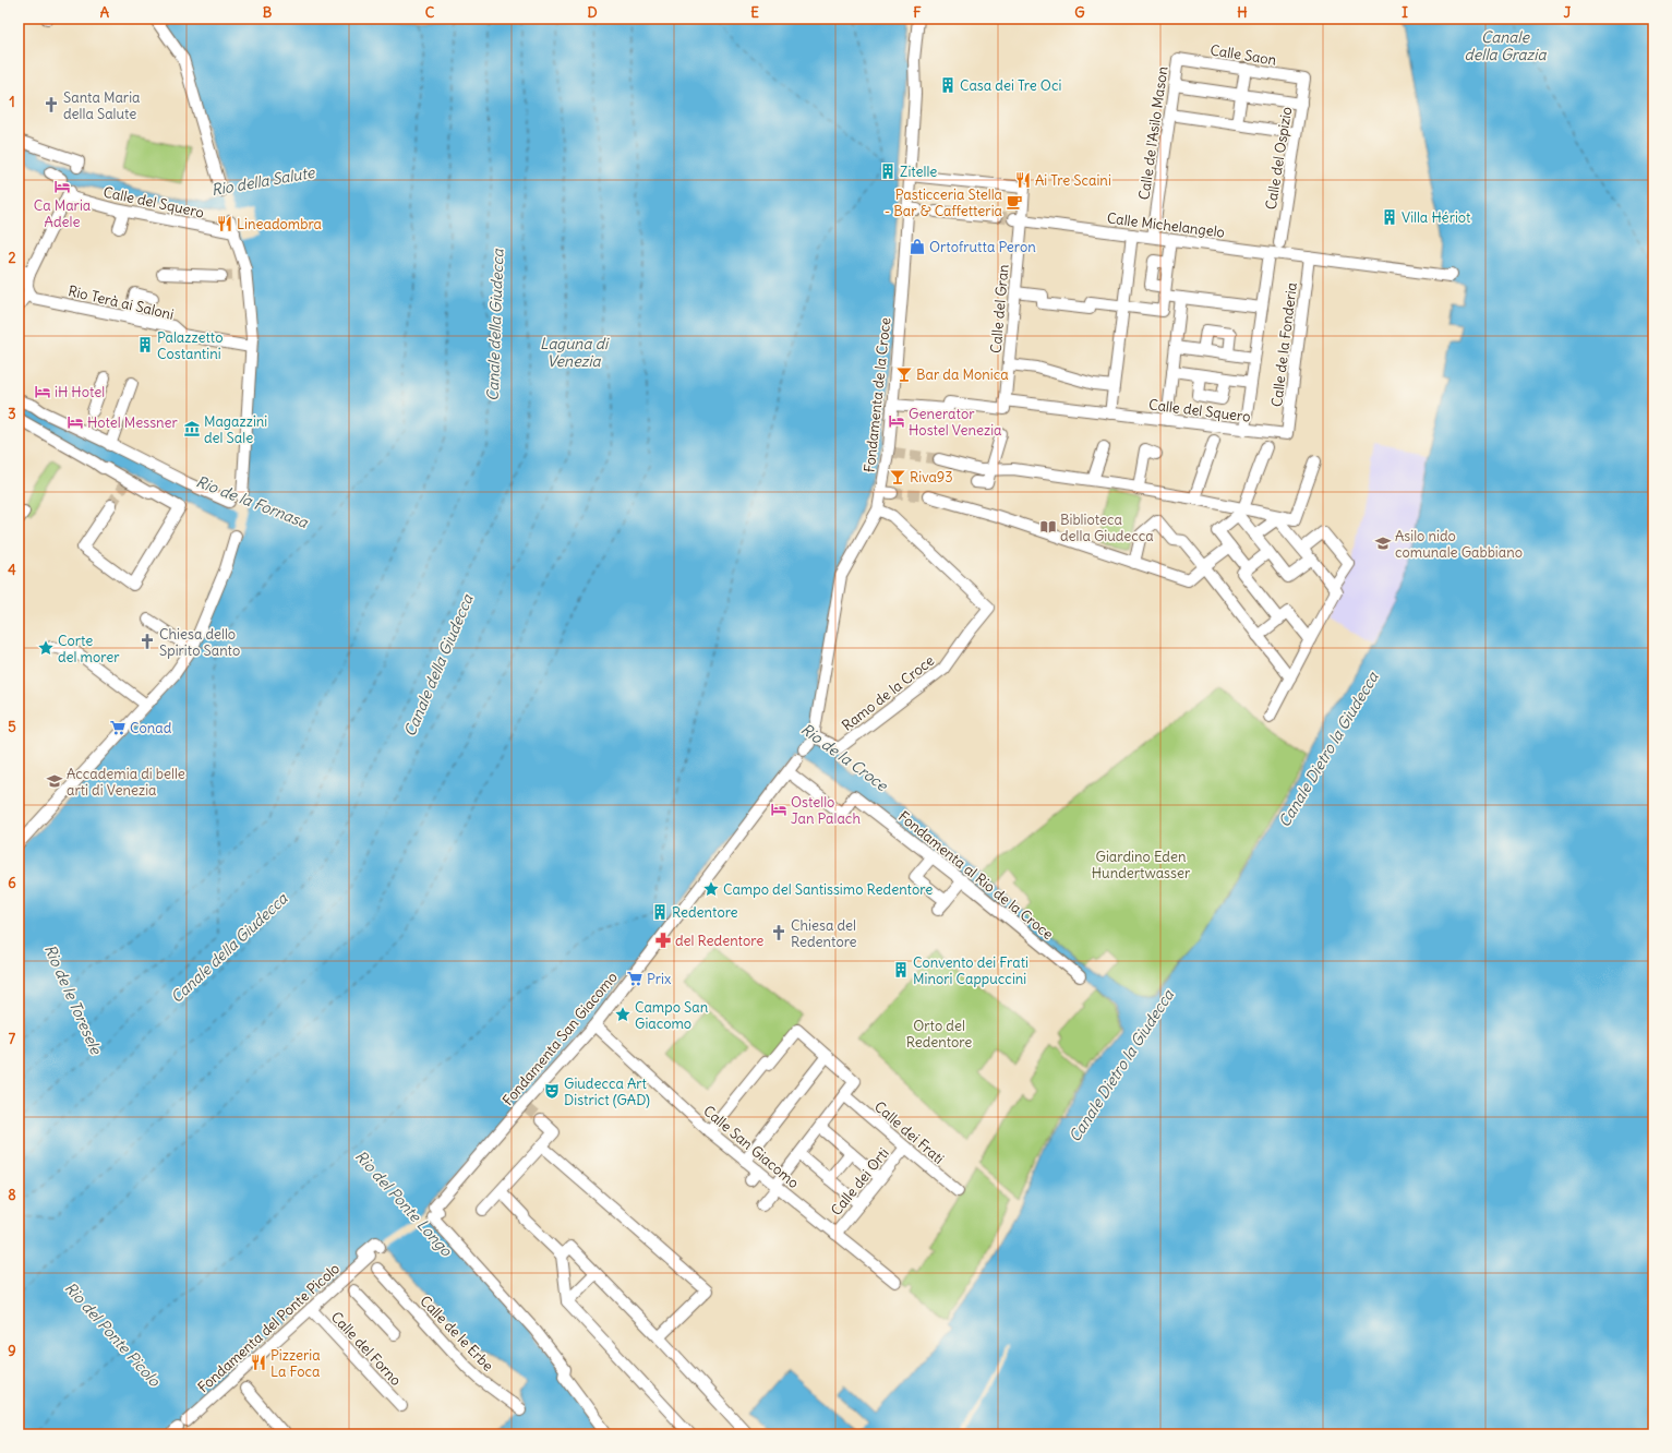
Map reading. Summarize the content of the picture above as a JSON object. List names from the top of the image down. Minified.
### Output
{"streets":{"street":["Calle Saon","Calle de l'Asilo Mason","Calle del Ospizio","Calle del Squero","Calle Michelangelo","Rio Terà ai Saloni","Calle del Gran","Calle de la Fonderia","Fondamenta de la Croce","Ramo de la Croce","Fondamenta al Rio de la Croce","Fondamenta San Giacomo","Calle dei Frati","Calle San Giacomo","Calle dei Orti","Fondamenta del Ponte Picolo","Calle de le Erbe","Calle del Forno"]},"crossings":[["Calle Saon","Calle de l'Asilo Mason"],["Calle Saon","Calle del Ospizio"],["Calle de l'Asilo Mason","Calle Michelangelo"],["Calle del Squero","Rio Terà ai Saloni"],["Calle del Squero","Calle del Gran"],["Calle del Squero","Calle de la Fonderia"],["Calle Michelangelo","Calle del Gran"],["Calle Michelangelo","Calle de la Fonderia"],["Fondamenta de la Croce","Ramo de la Croce"],["Fondamenta al Rio de la Croce","Fondamenta San Giacomo"],["Fondamenta San Giacomo","Calle San Giacomo"],["Calle dei Frati","Calle dei Orti"],["Calle San Giacomo","Calle dei Orti"],["Fondamenta del Ponte Picolo","Calle del Forno"]],"water":["Canale della Grazia","Rio della Salute","Canale della Giudecca","Laguna di Venezia","Rio de la Fornasa","Canale Dietro la Giudecca","Rio de la Croce","Rio de le Toresele","Rio del Ponte Longo","Rio del Ponte Picolo"],"parks":["Giardino Eden Hundertwasser","Orto del Redentore"],"places":{"building":["Casa dei Tre Oci","Zitelle","Villa Hériot","Palazzetto Costantini","Redentore","Convento dei Frati Minori Cappuccini"],"church":["Santa Maria della Salute","Chiesa dello Spirito Santo","Chiesa del Redentore"],"restaurant":["Ai Tre Scaini","Lineadombra","Pizzeria La Foca"],"hotel":["Ca Maria Adele","iH Hotel","Generator Hostel Venezia","Hotel Messner","Ostello Jan Palach"],"cafe":["Pasticceria Stella - Bar & Caffetteria"],"shop":["Ortofrutta Peron"],"bar":["Bar da Monica","Riva93"],"museum":["Magazzini del Sale"],"library":["Biblioteca della Giudecca"],"school or university":["Asilo nido comunale Gabbiano","Accademia di belle arti di Venezia"],"place":["Corte del morer","Campo del Santissimo Redentore","Campo San Giacomo"],"supermarket":["Conad","Prix"],"pharmacy":["del Redentore"],"theatre":["Giudecca Art District (GAD)"]},"grid":{"columns":["A","B","C","D","E","F","G","H","I","J"],"rows":["1","2","3","4","5","6","7","8","9"]}}
